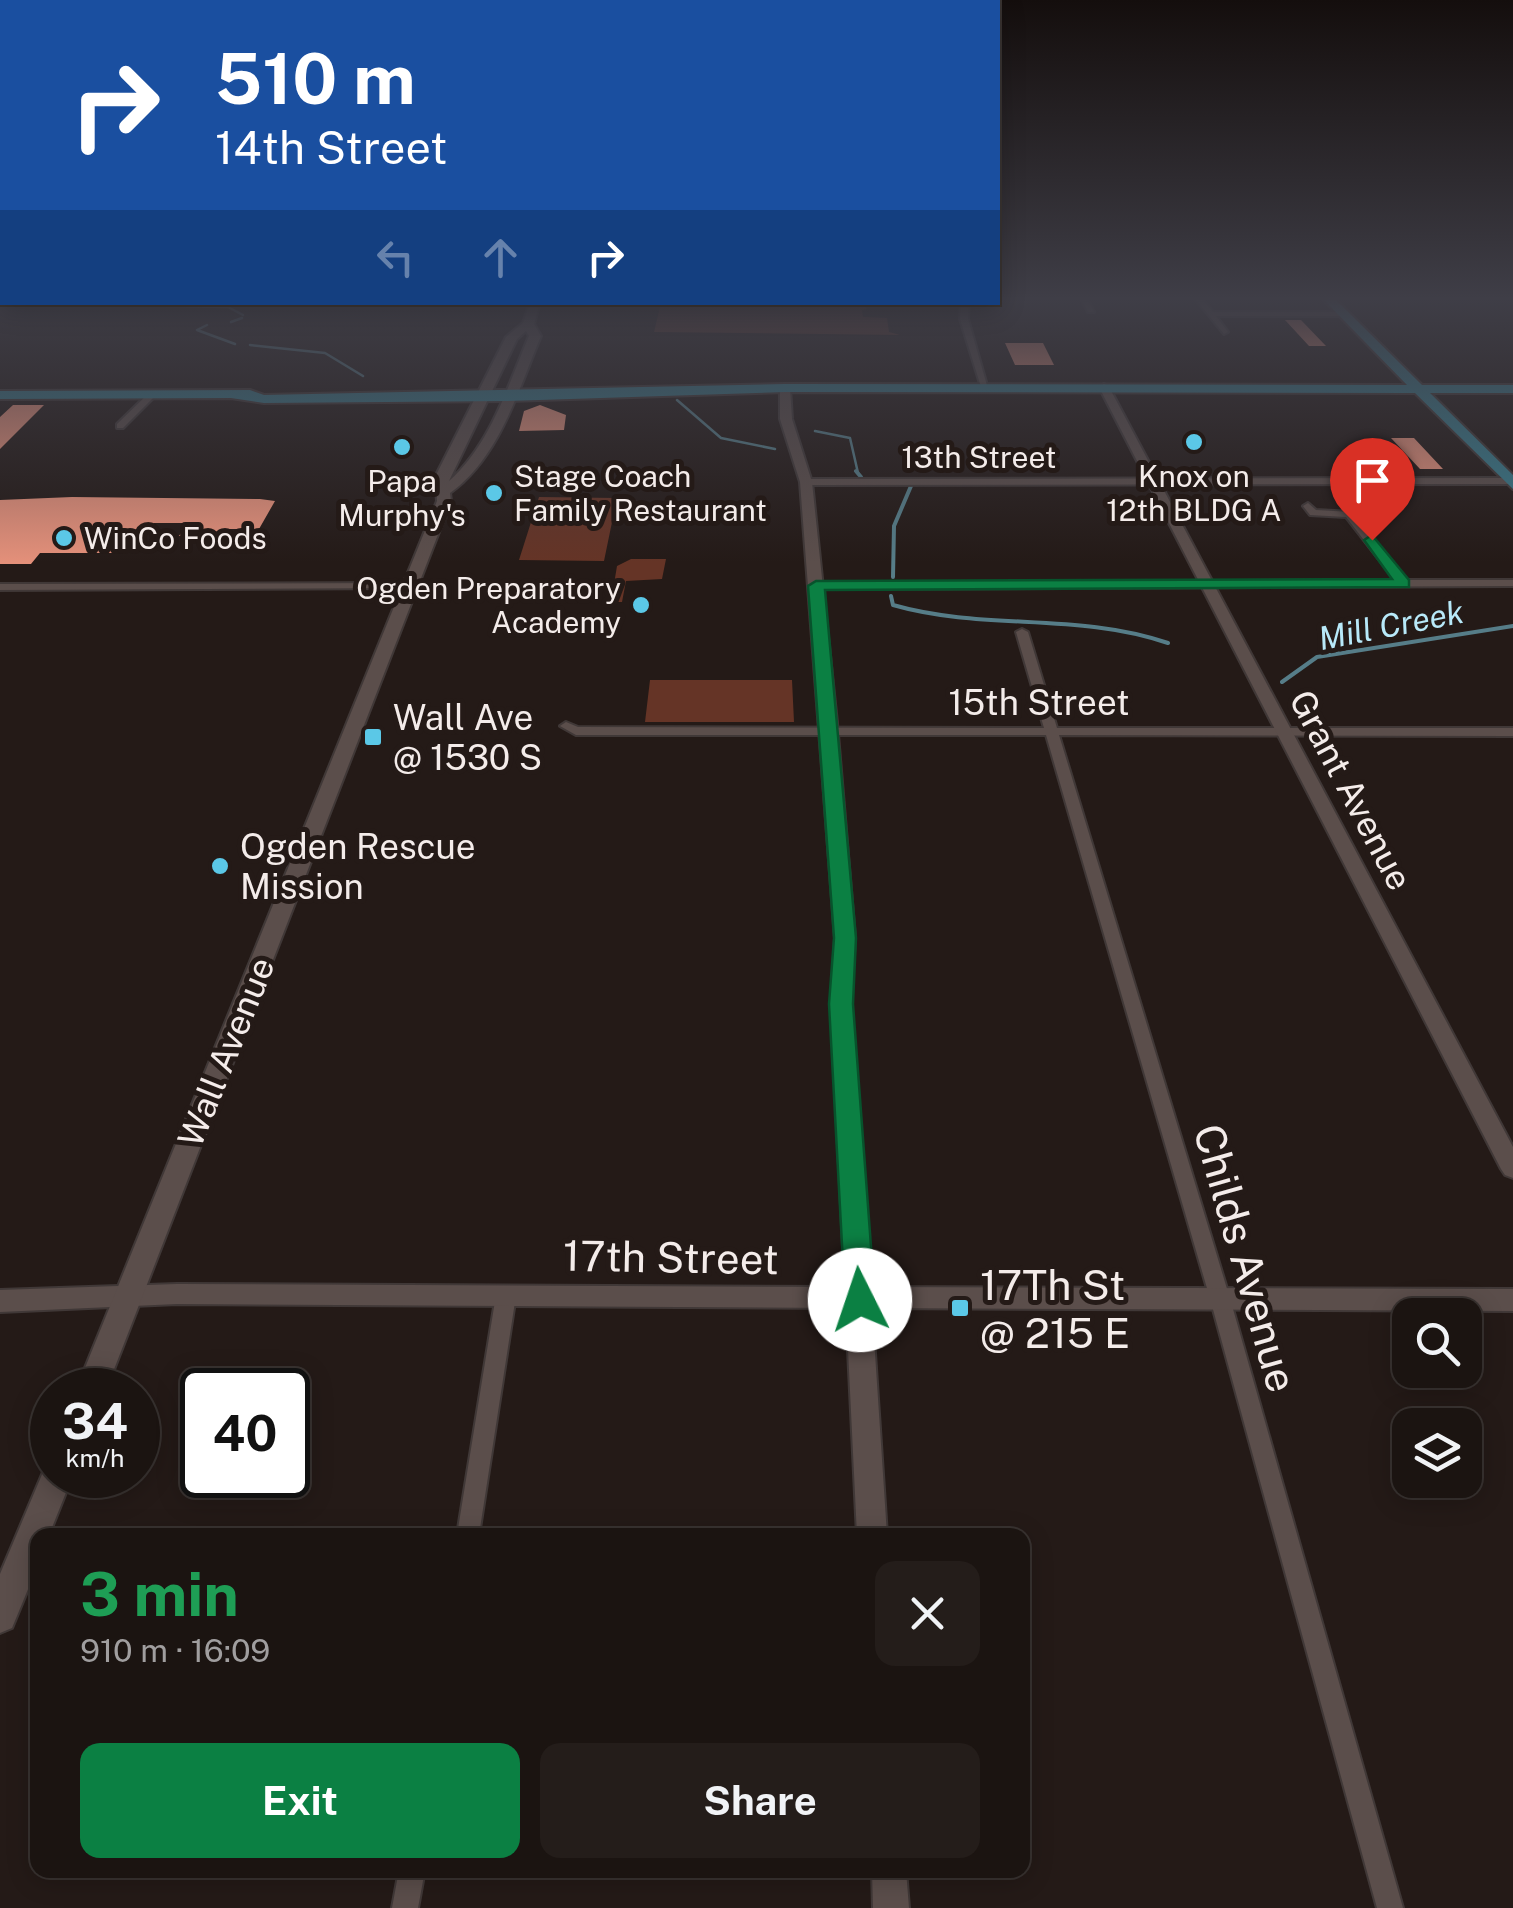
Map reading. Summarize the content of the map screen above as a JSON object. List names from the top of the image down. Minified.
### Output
{"streets":{"main road":["Wall Avenue"],"street":["13th Street","15th Street","Grant Avenue","17th Street","Childs Avenue"]},"crossings":[["13th Street","Grant Avenue"],["15th Street","Grant Avenue"],["15th Street","Childs Avenue"],["Wall Avenue","17th Street"],["17th Street","Childs Avenue"]],"water":["Mill Creek"],"places":{"other":["Knox on 12th BLDG A","Papa Murphy's","Stage Coach Family Restaurant","WinCo Foods","Ogden Preparatory Academy","Ogden Rescue Mission"],"transit":["Wall Ave @ 1530 S","17Th St @ 215 E"]},"page":{"turn":["510 m","14th Street"],"speed":"34 km/h","limit":"40","heading":["3 min","910 m · 16:09"],"buttons":["Exit","Share"]}}
